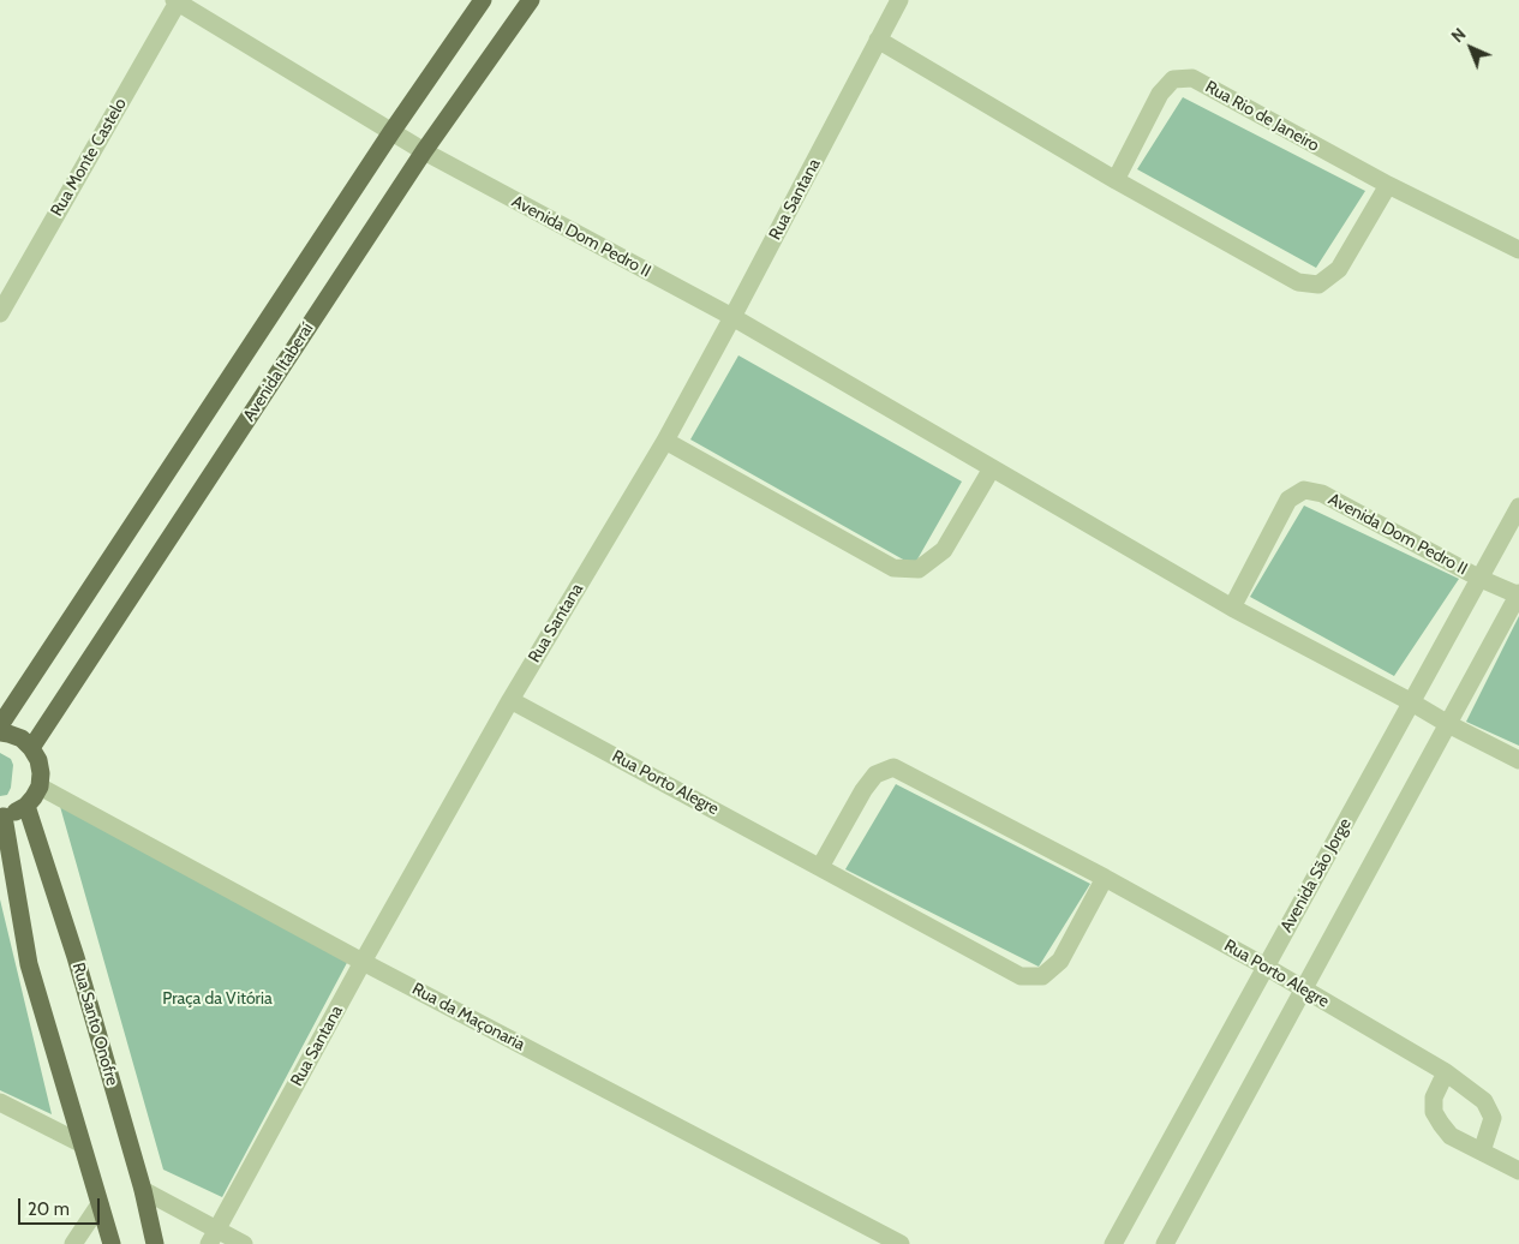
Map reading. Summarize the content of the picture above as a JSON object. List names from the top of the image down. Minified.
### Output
{"streets":{"main road":["Avenida Itaberaí","Rua Santo Onofre"],"street":["Rua Rio de Janeiro","Rua Monte Castelo","Rua Santana","Avenida Dom Pedro II","Rua Porto Alegre","Avenida São Jorge","Rua da Maçonaria"]},"crossings":[["Rua Monte Castelo","Avenida Dom Pedro II"],["Rua Santana","Avenida Dom Pedro II"],["Rua Santana","Rua Porto Alegre"],["Rua Santana","Rua da Maçonaria"],["Avenida Dom Pedro II","Avenida Itaberaí"],["Avenida Dom Pedro II","Avenida São Jorge"],["Rua Porto Alegre","Avenida São Jorge"]],"parks":["Praça da Vitória"],"scale_bar":"20 m","north":"top left"}
